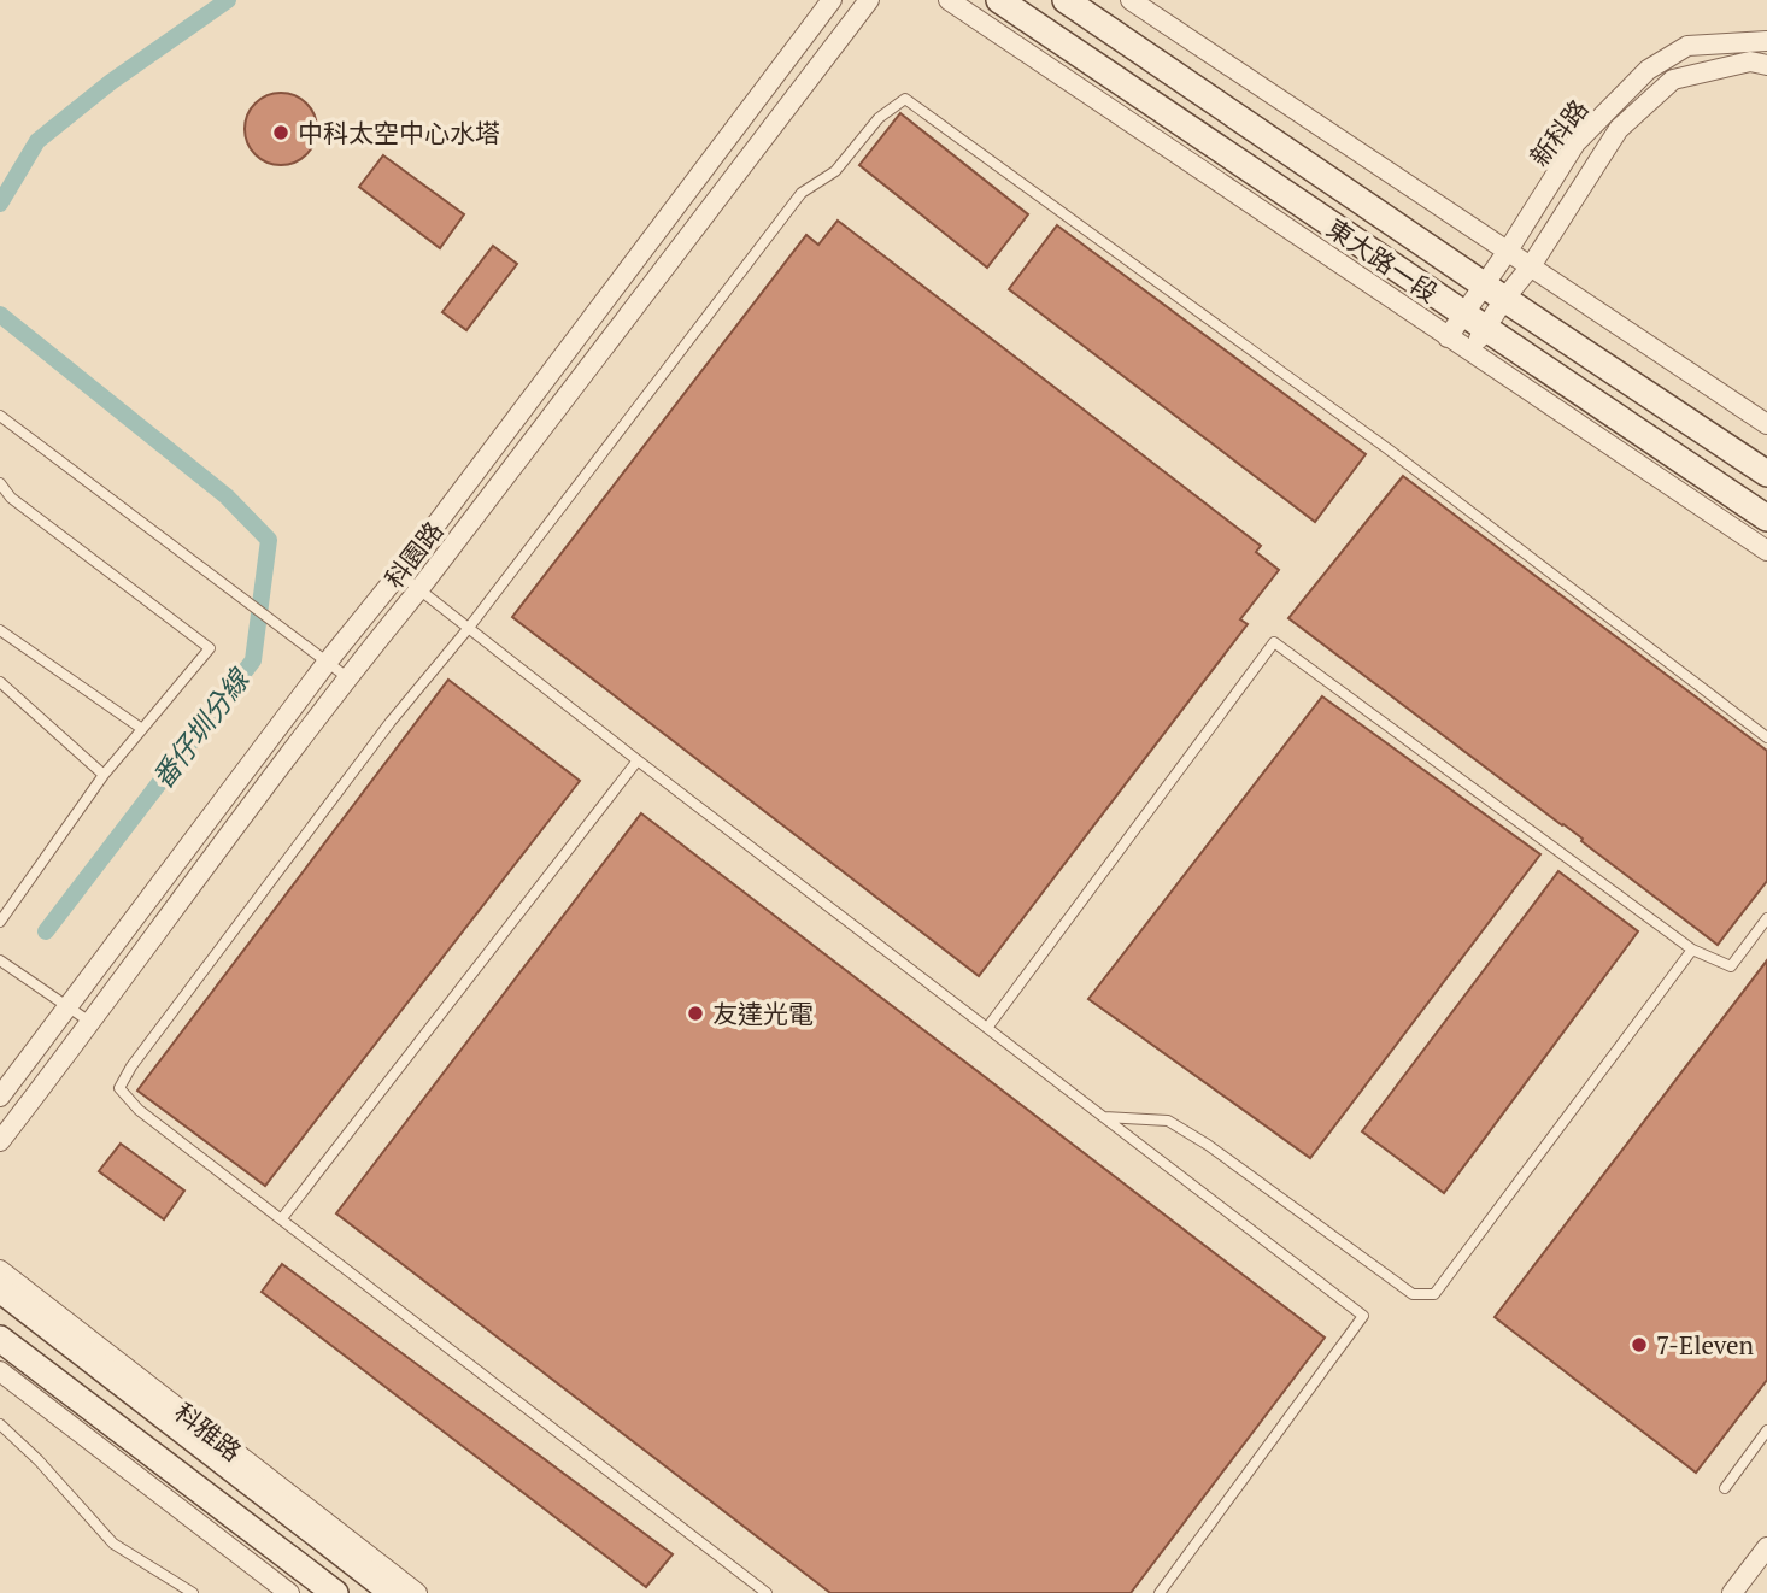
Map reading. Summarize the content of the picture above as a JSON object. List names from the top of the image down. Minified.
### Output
{"streets":{"street":["新科路","東大路一段","科園路","科雅路"]},"crossings":[["新科路","東大路一段"]],"water":["番仔圳分線"],"places":["中科太空中心水塔","友達光電","7-Eleven"]}
